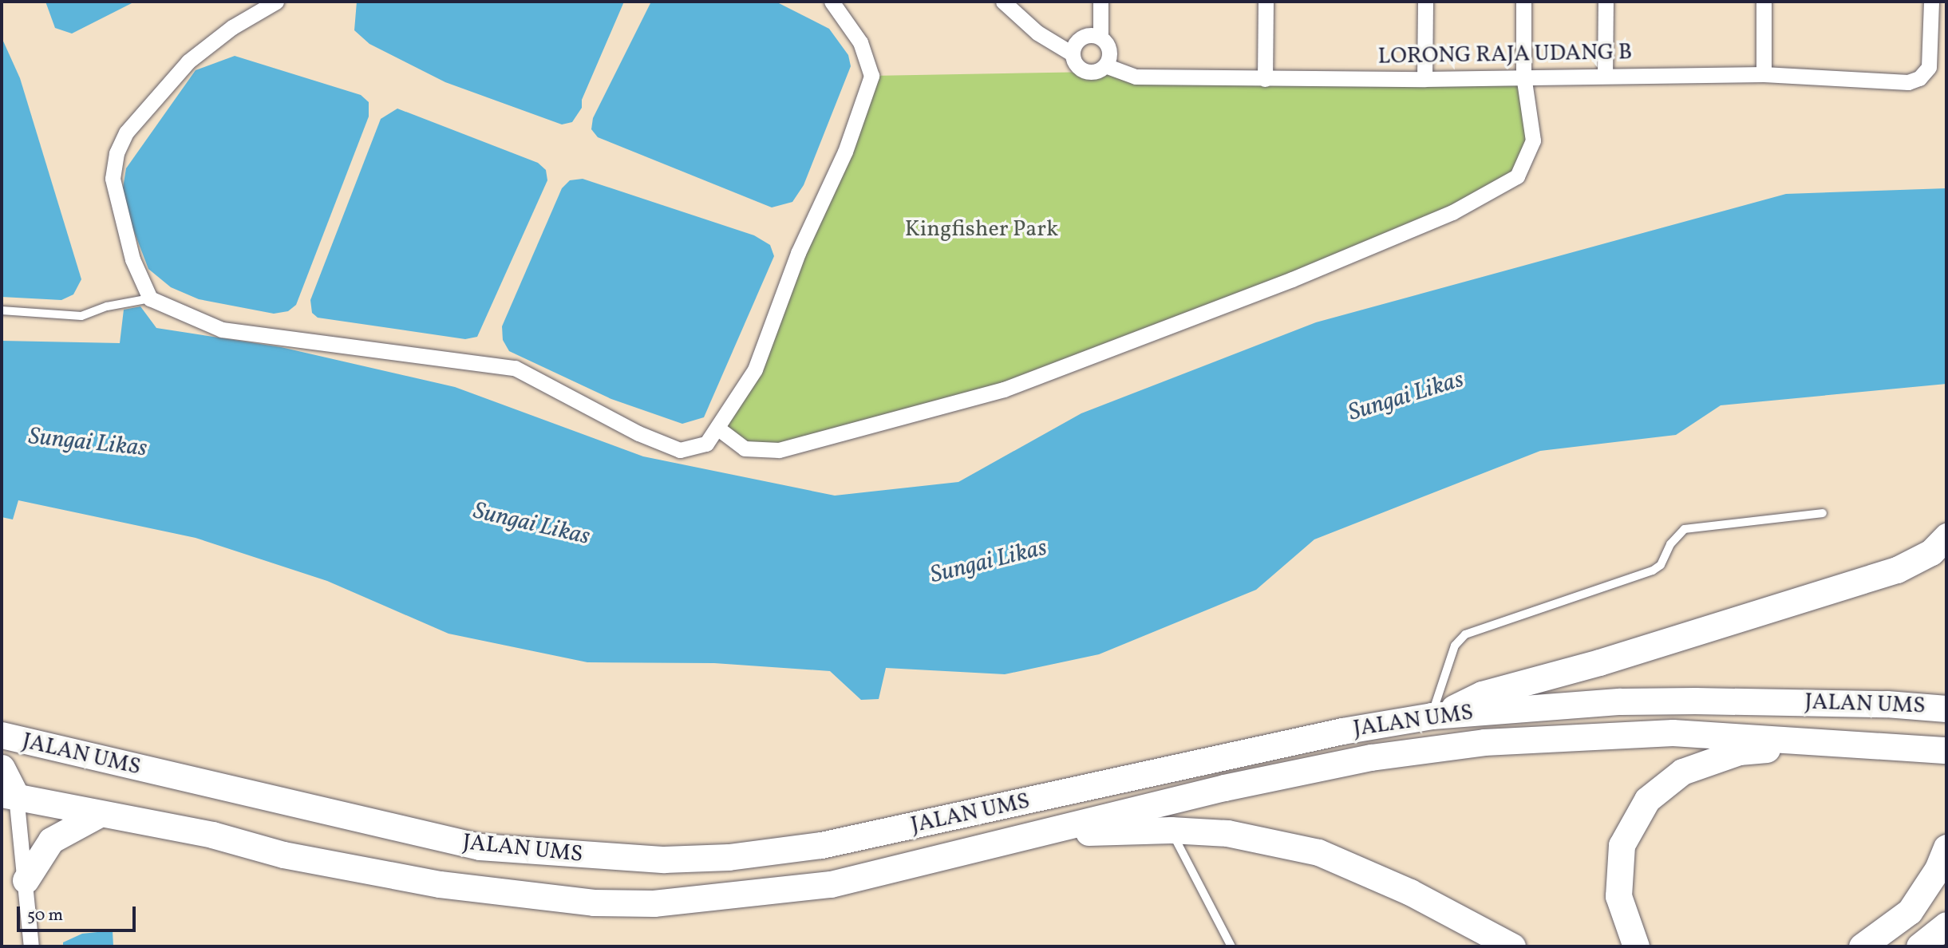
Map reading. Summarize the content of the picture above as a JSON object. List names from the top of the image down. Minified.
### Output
{"streets":{"highway":["JALAN UMS"],"street":["LORONG RAJA UDANG B"]},"water":["Sungai Likas"],"parks":["Kingfisher Park"],"scale_bar":"50 m"}
